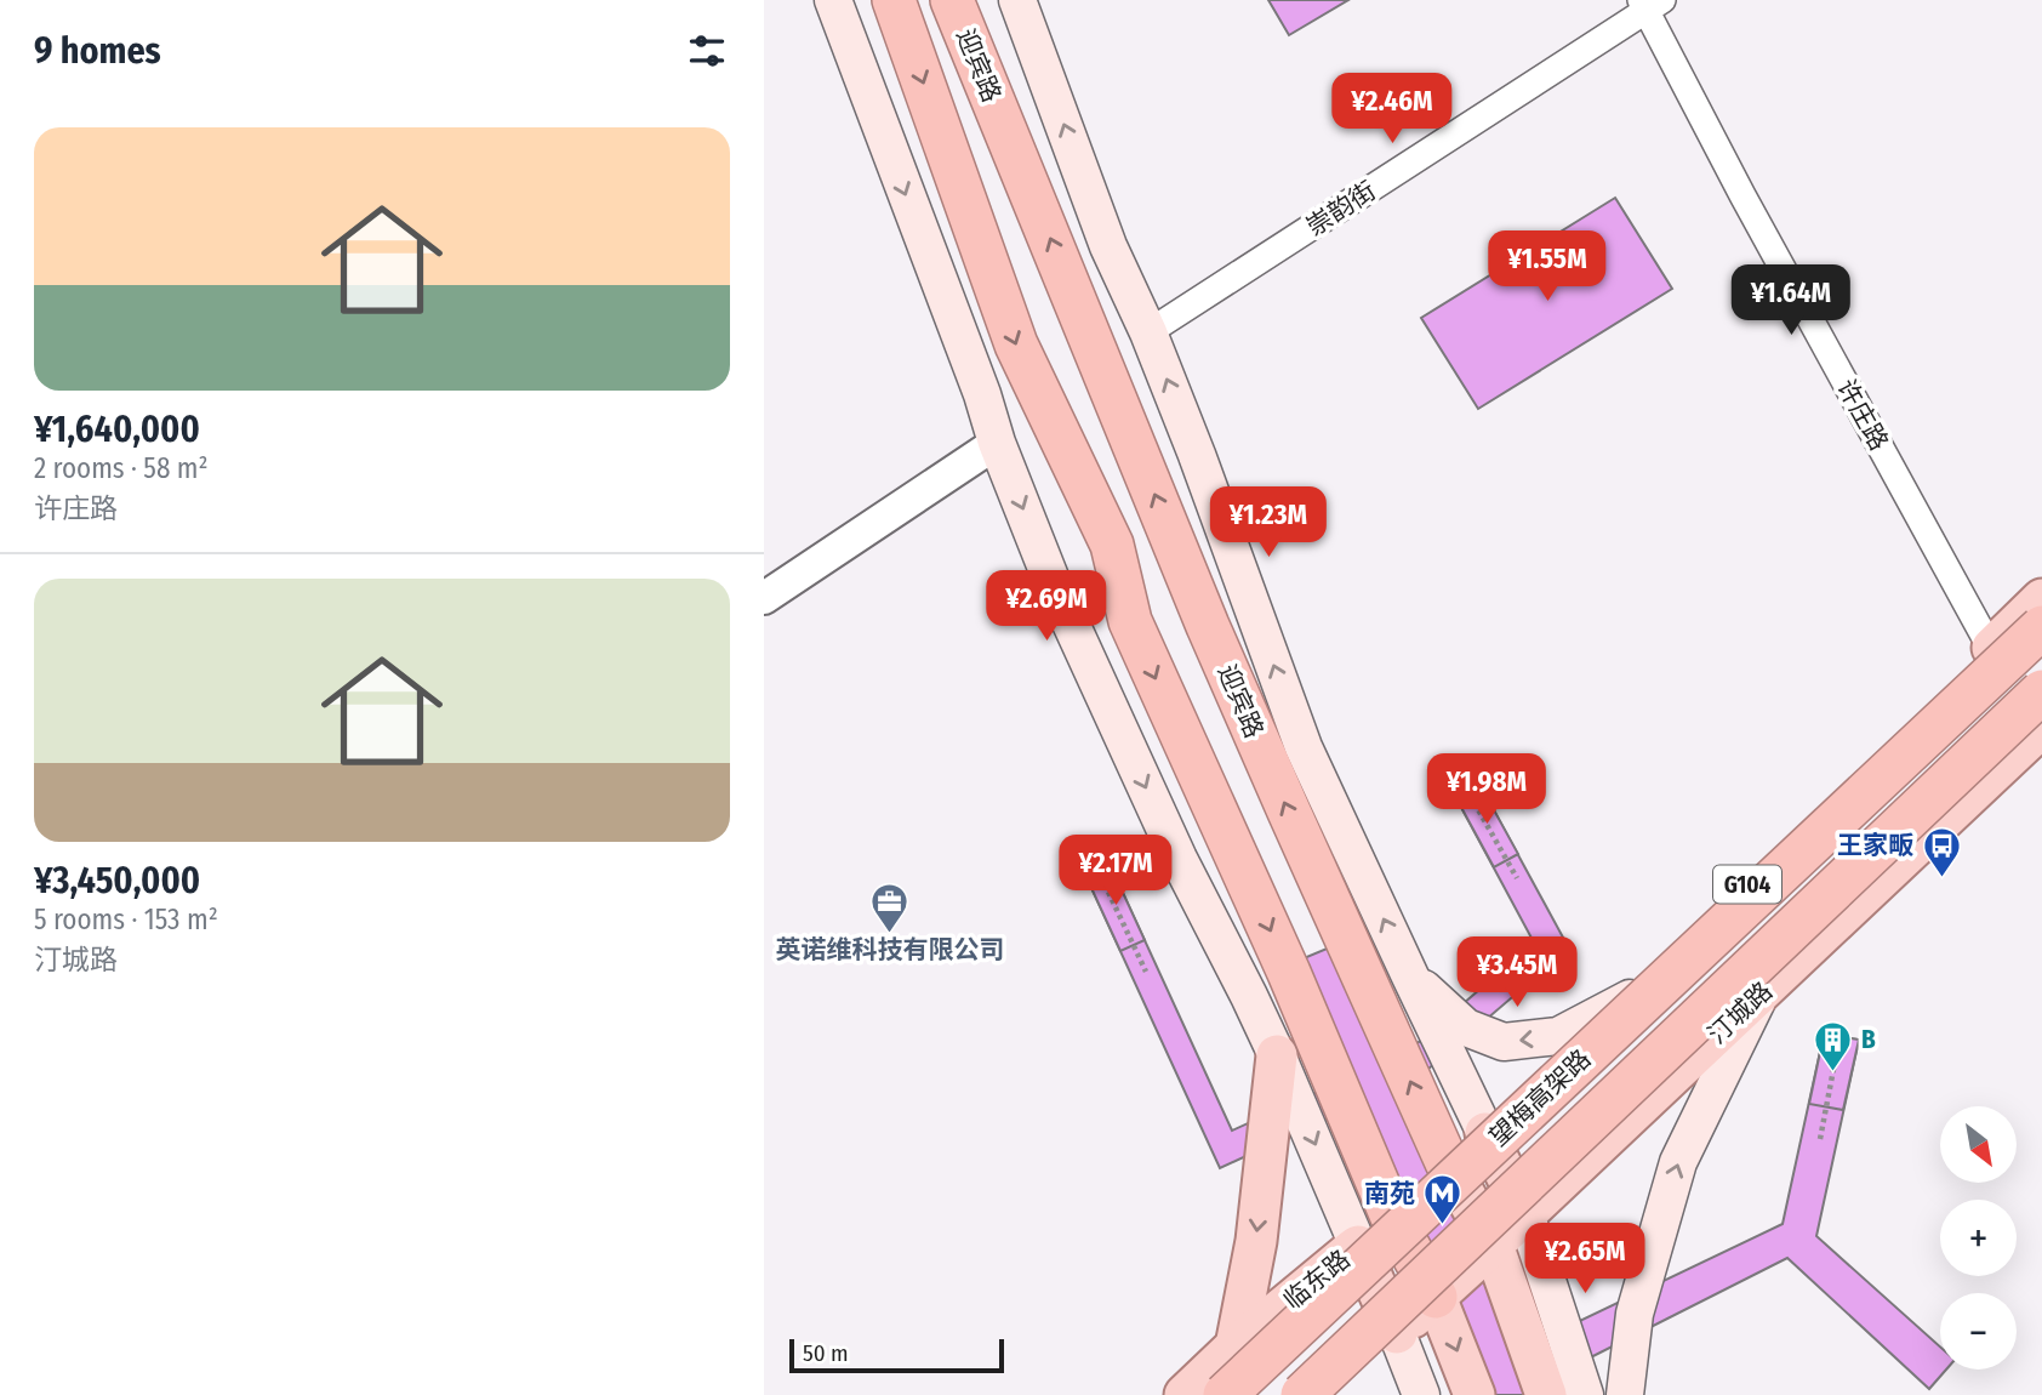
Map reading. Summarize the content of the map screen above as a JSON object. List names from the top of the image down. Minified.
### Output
{"streets":{"highway":["迎宾路","望梅高架路"],"main road":["G104","汀城路","临东路"],"street":["崇韵街","许庄路"]},"crossings":[["迎宾路","G104"],["迎宾路","汀城路"],["迎宾路","临东路"],["崇韵街","许庄路"],["许庄路","G104"],["G104","临东路"]],"places":{"bus stop":["王家畈"],"office":["英诺维科技有限公司"],"building":["B"],"metro station":["南苑"]},"scale_bar":"50 m","north":"bottom right","page":{"heading":"9 homes","price":["¥2.46M","¥1.55M","¥1.64M","¥1.23M","¥2.69M","¥1.98M","¥2.17M","¥3.45M","¥2.65M"],"list":[{"name":"¥1,640,000","note":"2 rooms · 58 m² · 许庄路"},{"name":"¥3,450,000","note":"5 rooms · 153 m² · 汀城路"}],"map_buttons":["+","−"],"scale":"50 m"}}
